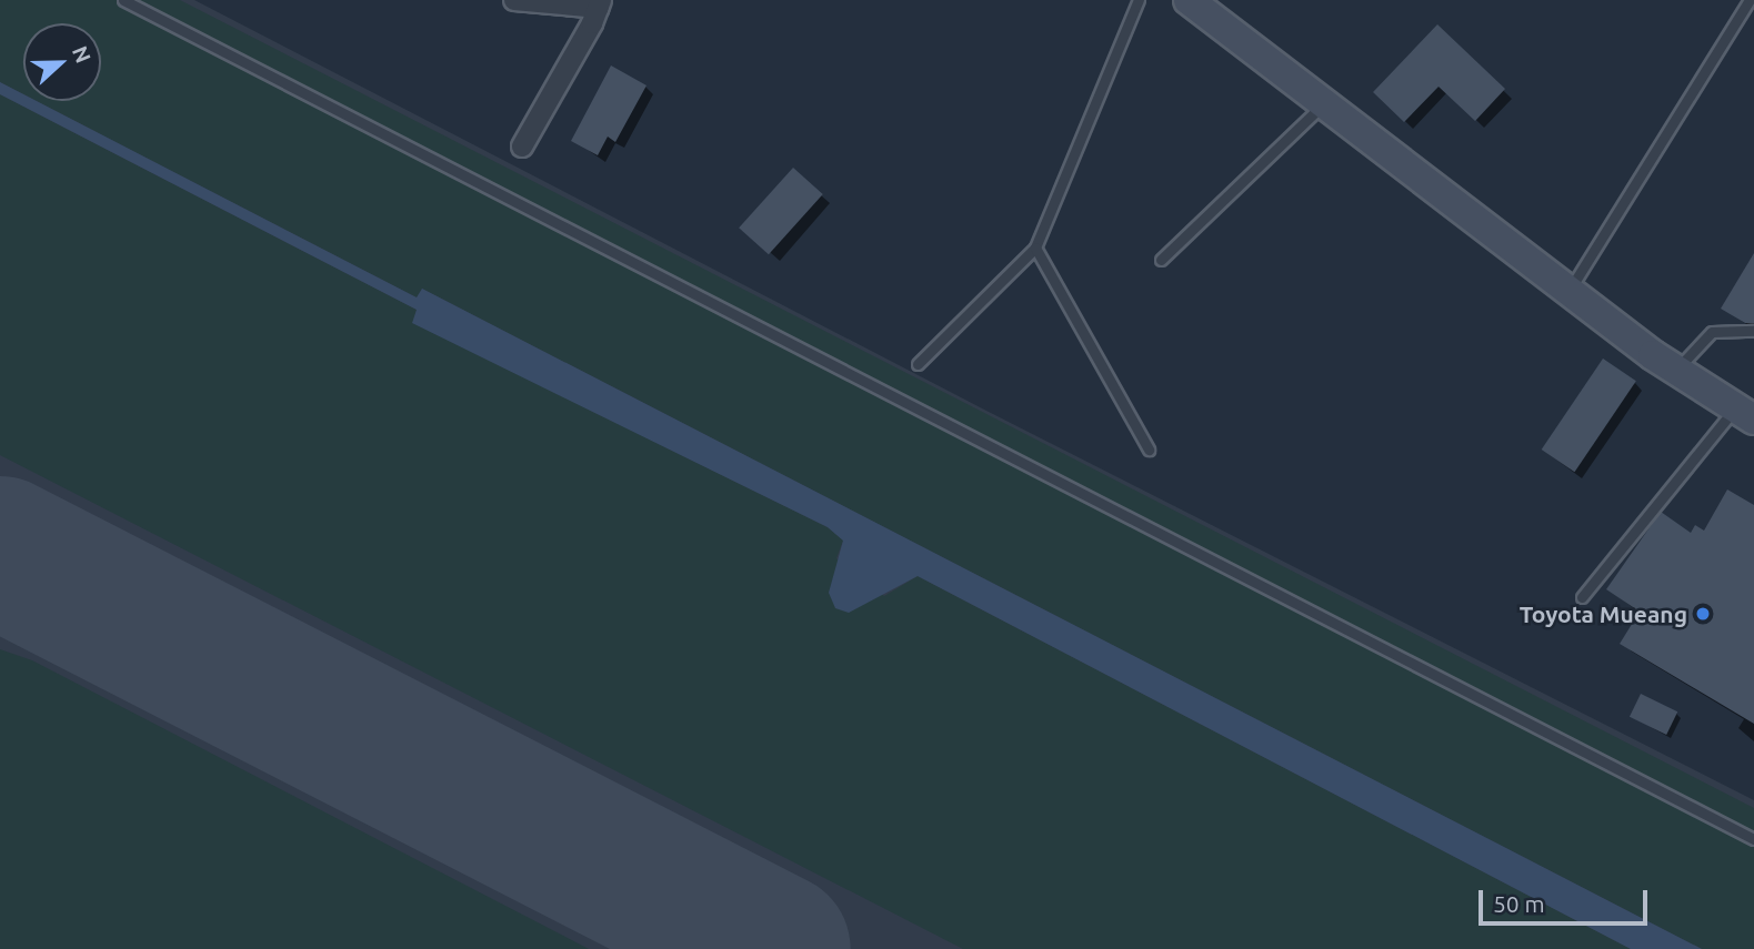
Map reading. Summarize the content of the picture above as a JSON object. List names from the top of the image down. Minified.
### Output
{"places":["Toyota Mueang"],"scale_bar":"50 m","north":"right"}
